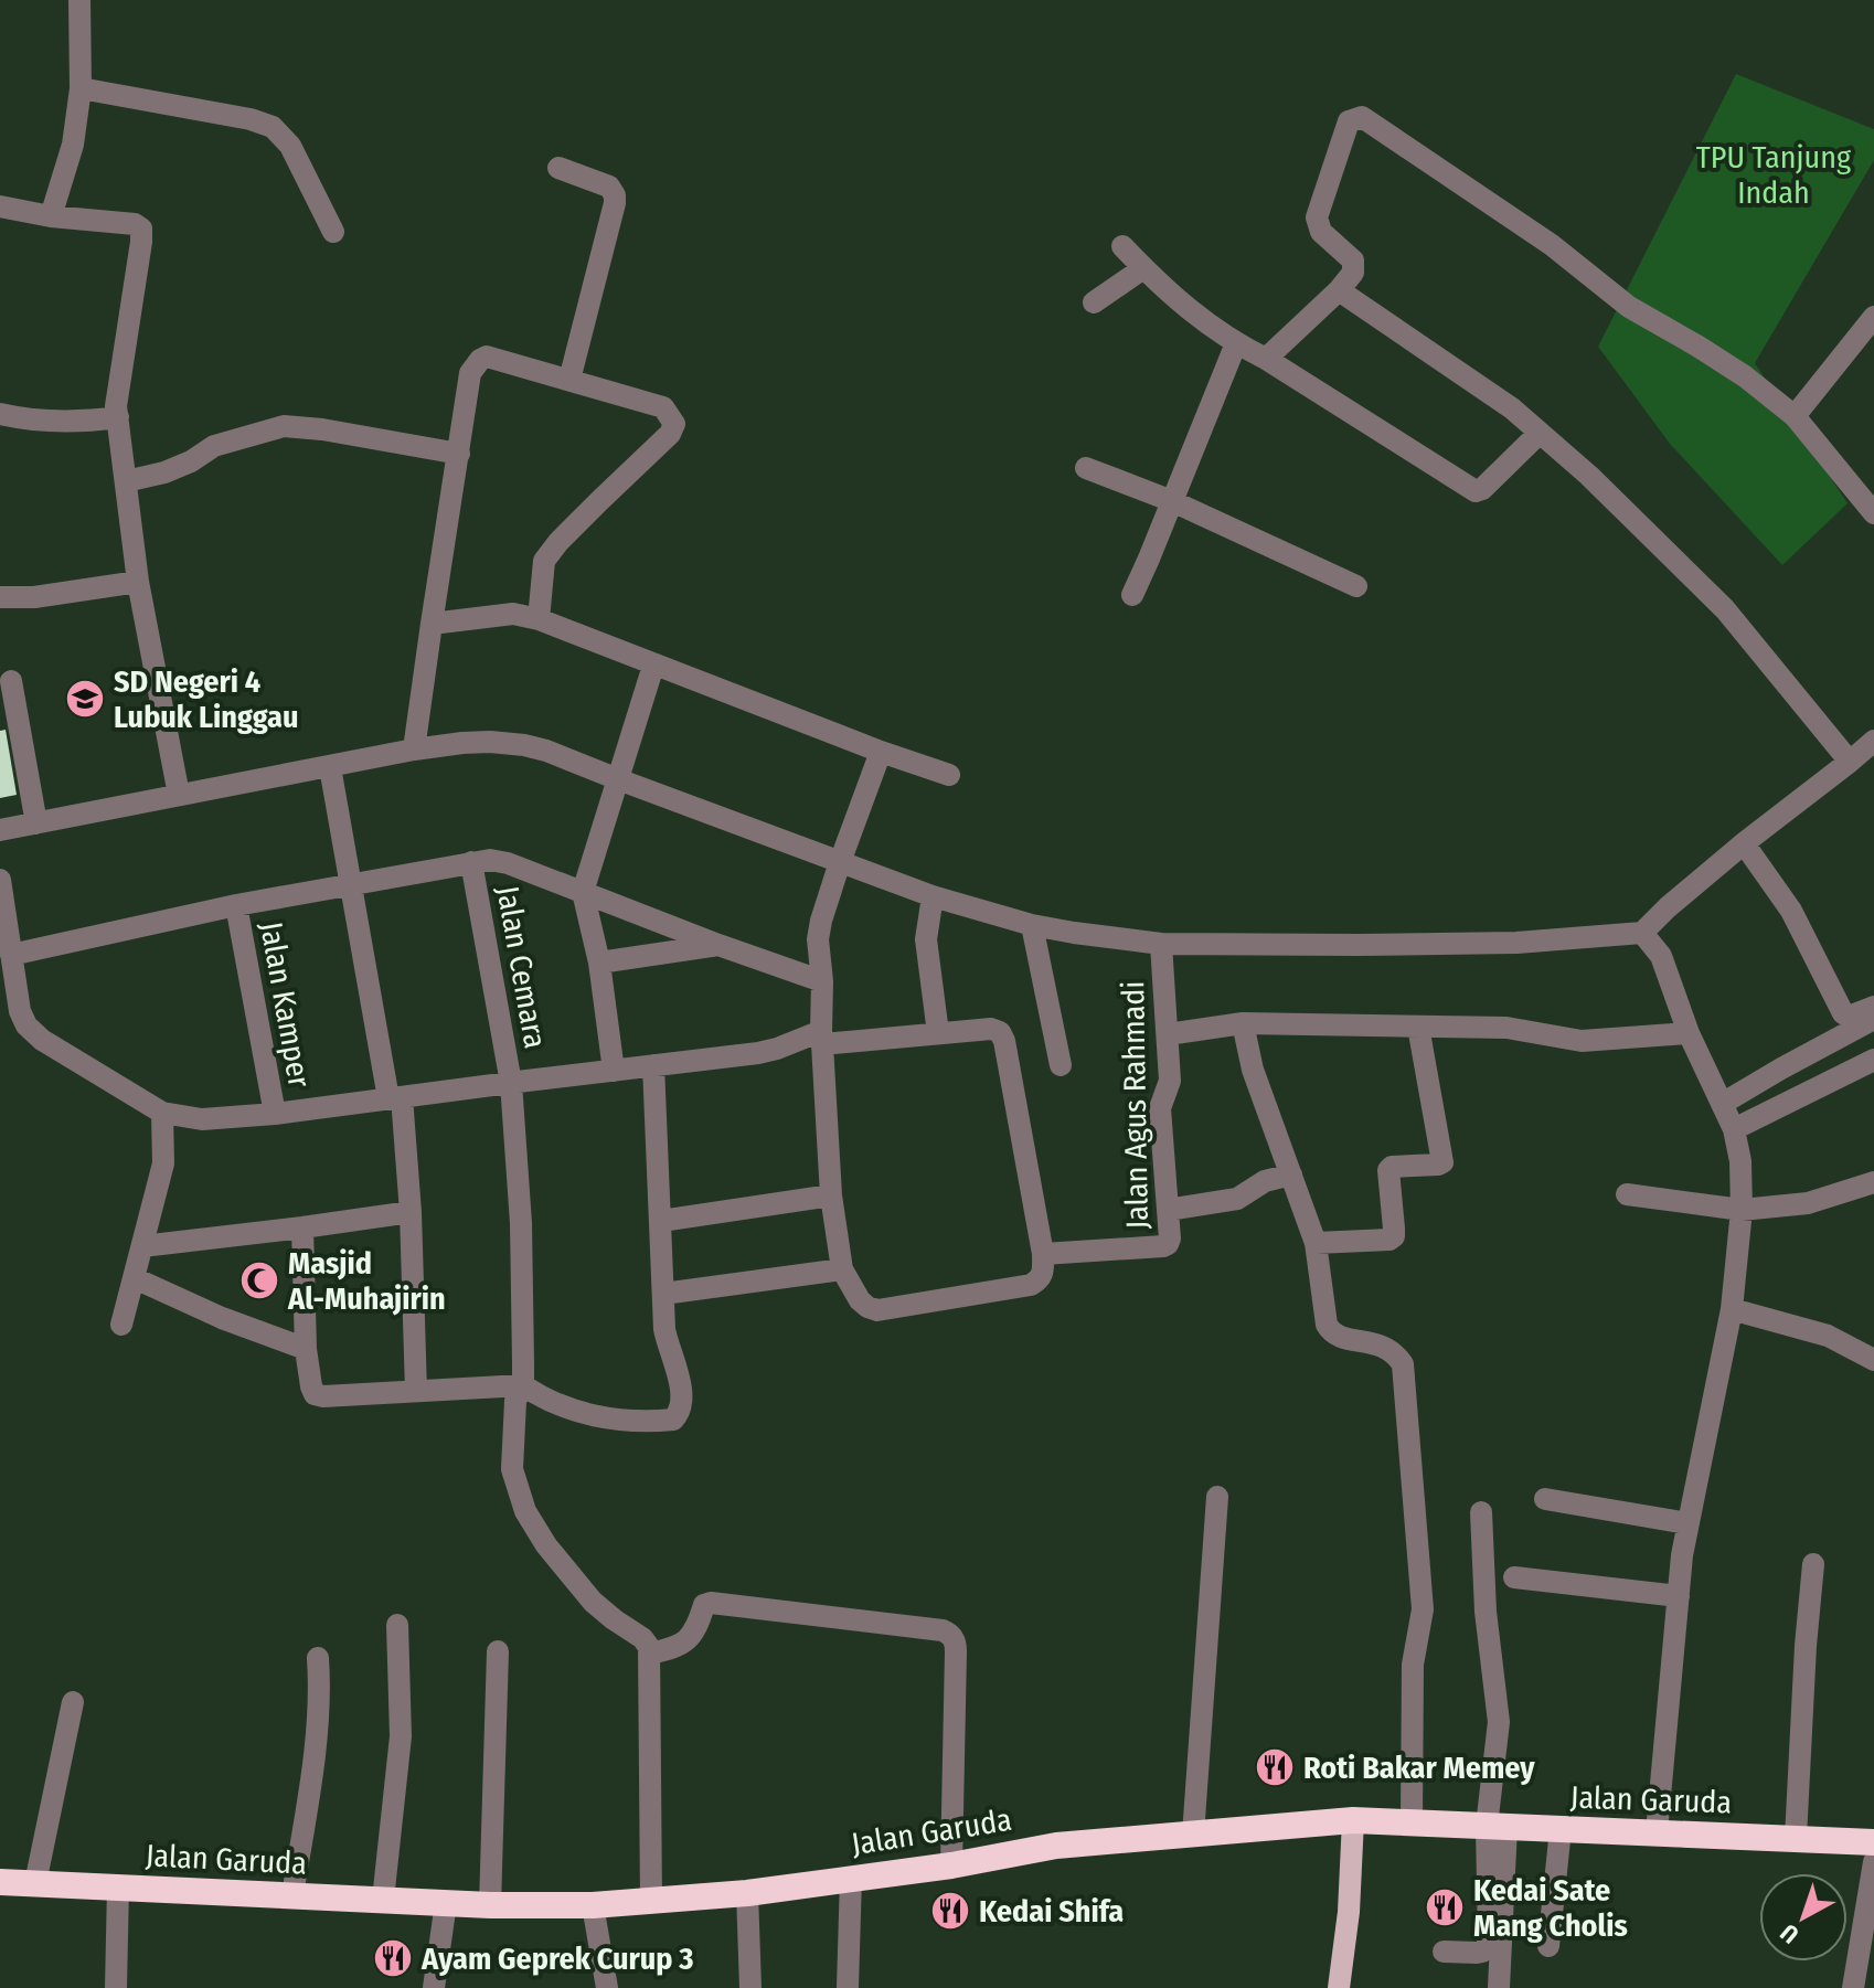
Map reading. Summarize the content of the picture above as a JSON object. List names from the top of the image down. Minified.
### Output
{"streets":{"highway":["Jalan Garuda"],"street":["Jalan Cemara","Jalan Kamper","Jalan Agus Rahmadi"]},"parks":["TPU Tanjung Indah"],"places":{"school or university":["SD Negeri 4 Lubuk Linggau"],"mosque":["Masjid Al-Muhajirin"],"restaurant":["Roti Bakar Memey","Kedai Sate Mang Cholis","Kedai Shifa","Ayam Geprek Curup 3"]},"north":"bottom left"}
